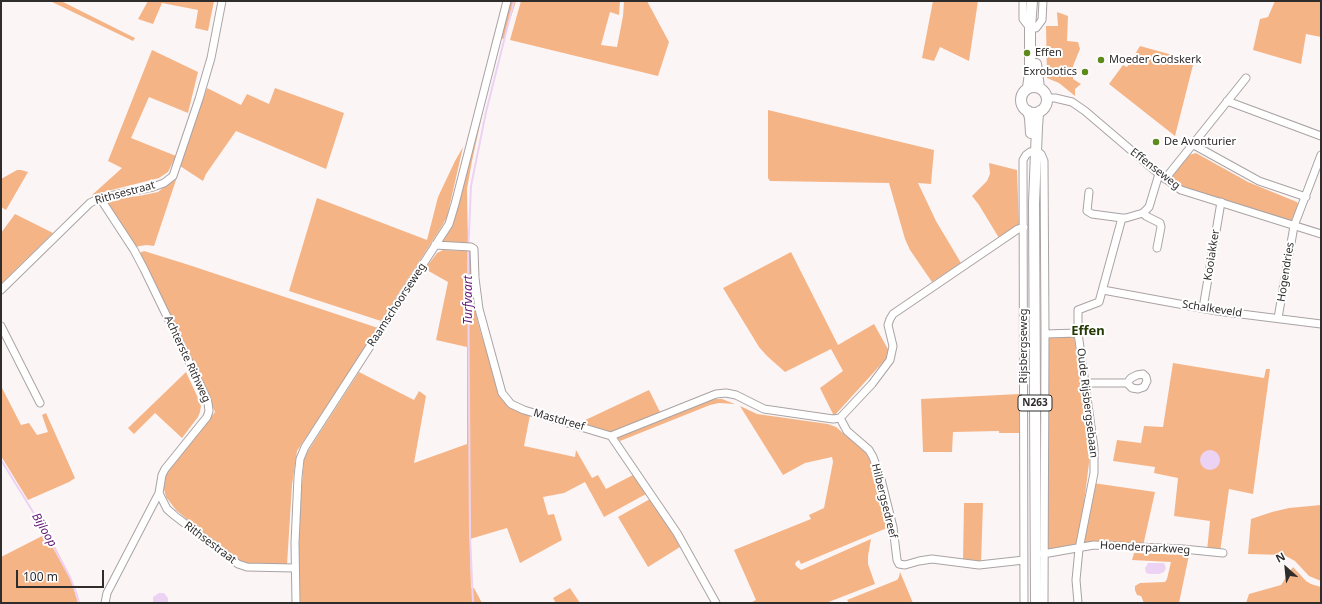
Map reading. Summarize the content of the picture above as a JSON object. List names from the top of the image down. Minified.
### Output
{"streets":{"main road":["Rijsbergseweg","N263"],"street":["Effenseweg","Rithsestraat","Kooiakker","Hogendries","Raamschoorseweg","Schalkeveld","Achterste Rithweg","Oude Rijsbergsebaan","Mastdreef","Hilbergsedreef","Hoenderparkweg"]},"crossings":[["Effenseweg","Kooiakker"],["Effenseweg","Hogendries"],["Effenseweg","Rijsbergseweg"],["Effenseweg","N263"],["Rithsestraat","Raamschoorseweg"],["Rithsestraat","Achterste Rithweg"],["Kooiakker","Schalkeveld"],["Hogendries","Schalkeveld"],["Raamschoorseweg","Mastdreef"],["Schalkeveld","Oude Rijsbergsebaan"],["Rijsbergseweg","N263"],["Rijsbergseweg","Hilbergsedreef"],["Rijsbergseweg","Hoenderparkweg"],["Oude Rijsbergsebaan","Hoenderparkweg"]],"districts":["Effen"],"water":["Turfvaart","Bijloop"],"places":["Effen","Moeder Godskerk","Exrobotics","De Avonturier"],"scale_bar":"100 m","north":"top left"}
